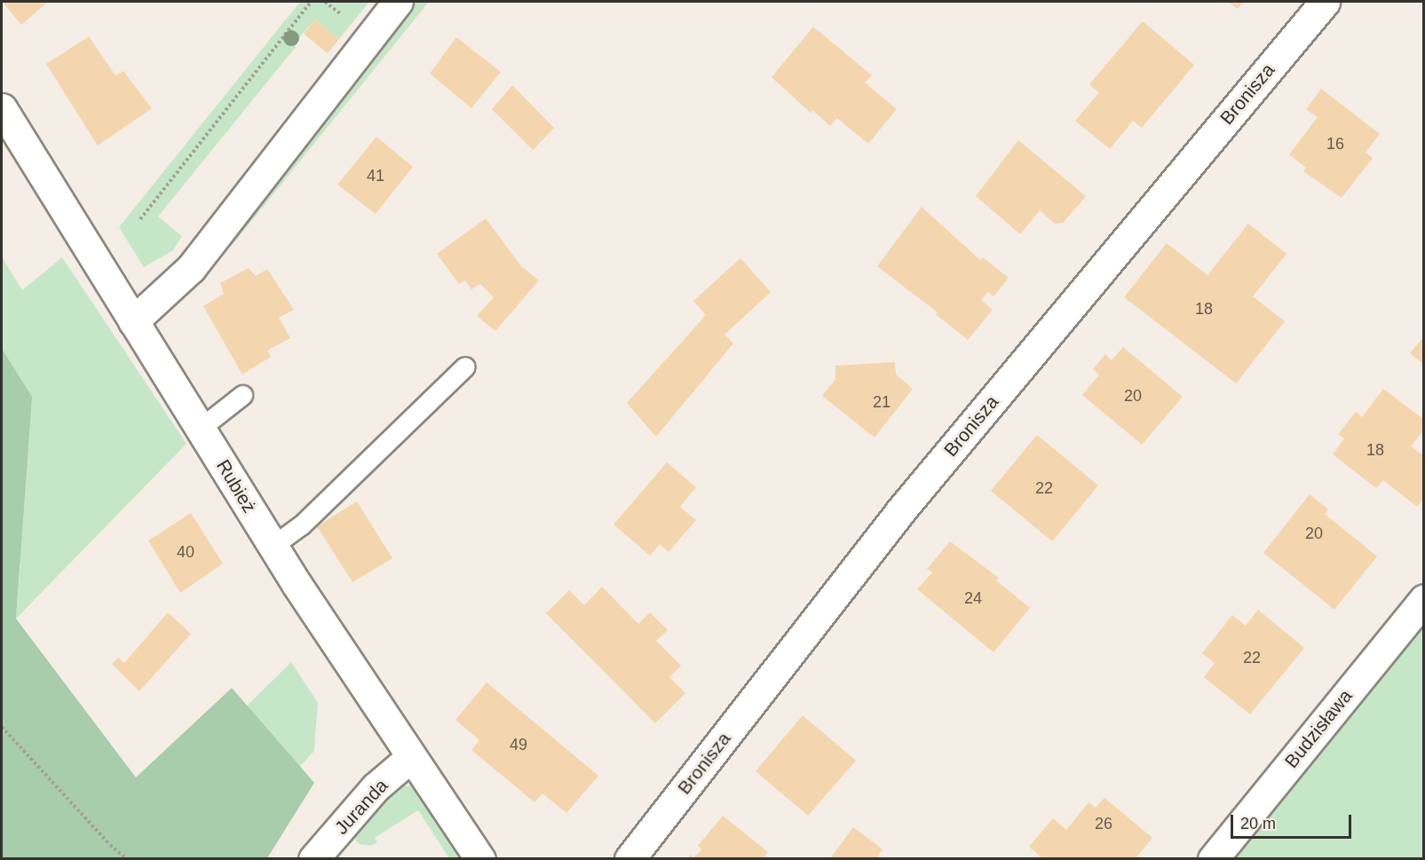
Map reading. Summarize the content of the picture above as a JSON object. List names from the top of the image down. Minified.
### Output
{"streets":{"street":["Bronisza","Rubież","Budzisława","Juranda"]},"crossings":[["Rubież","Juranda"]],"house_numbers":["16","41","18","20","21","18","22","20","40","24","22","49","26"],"scale_bar":"20 m"}
